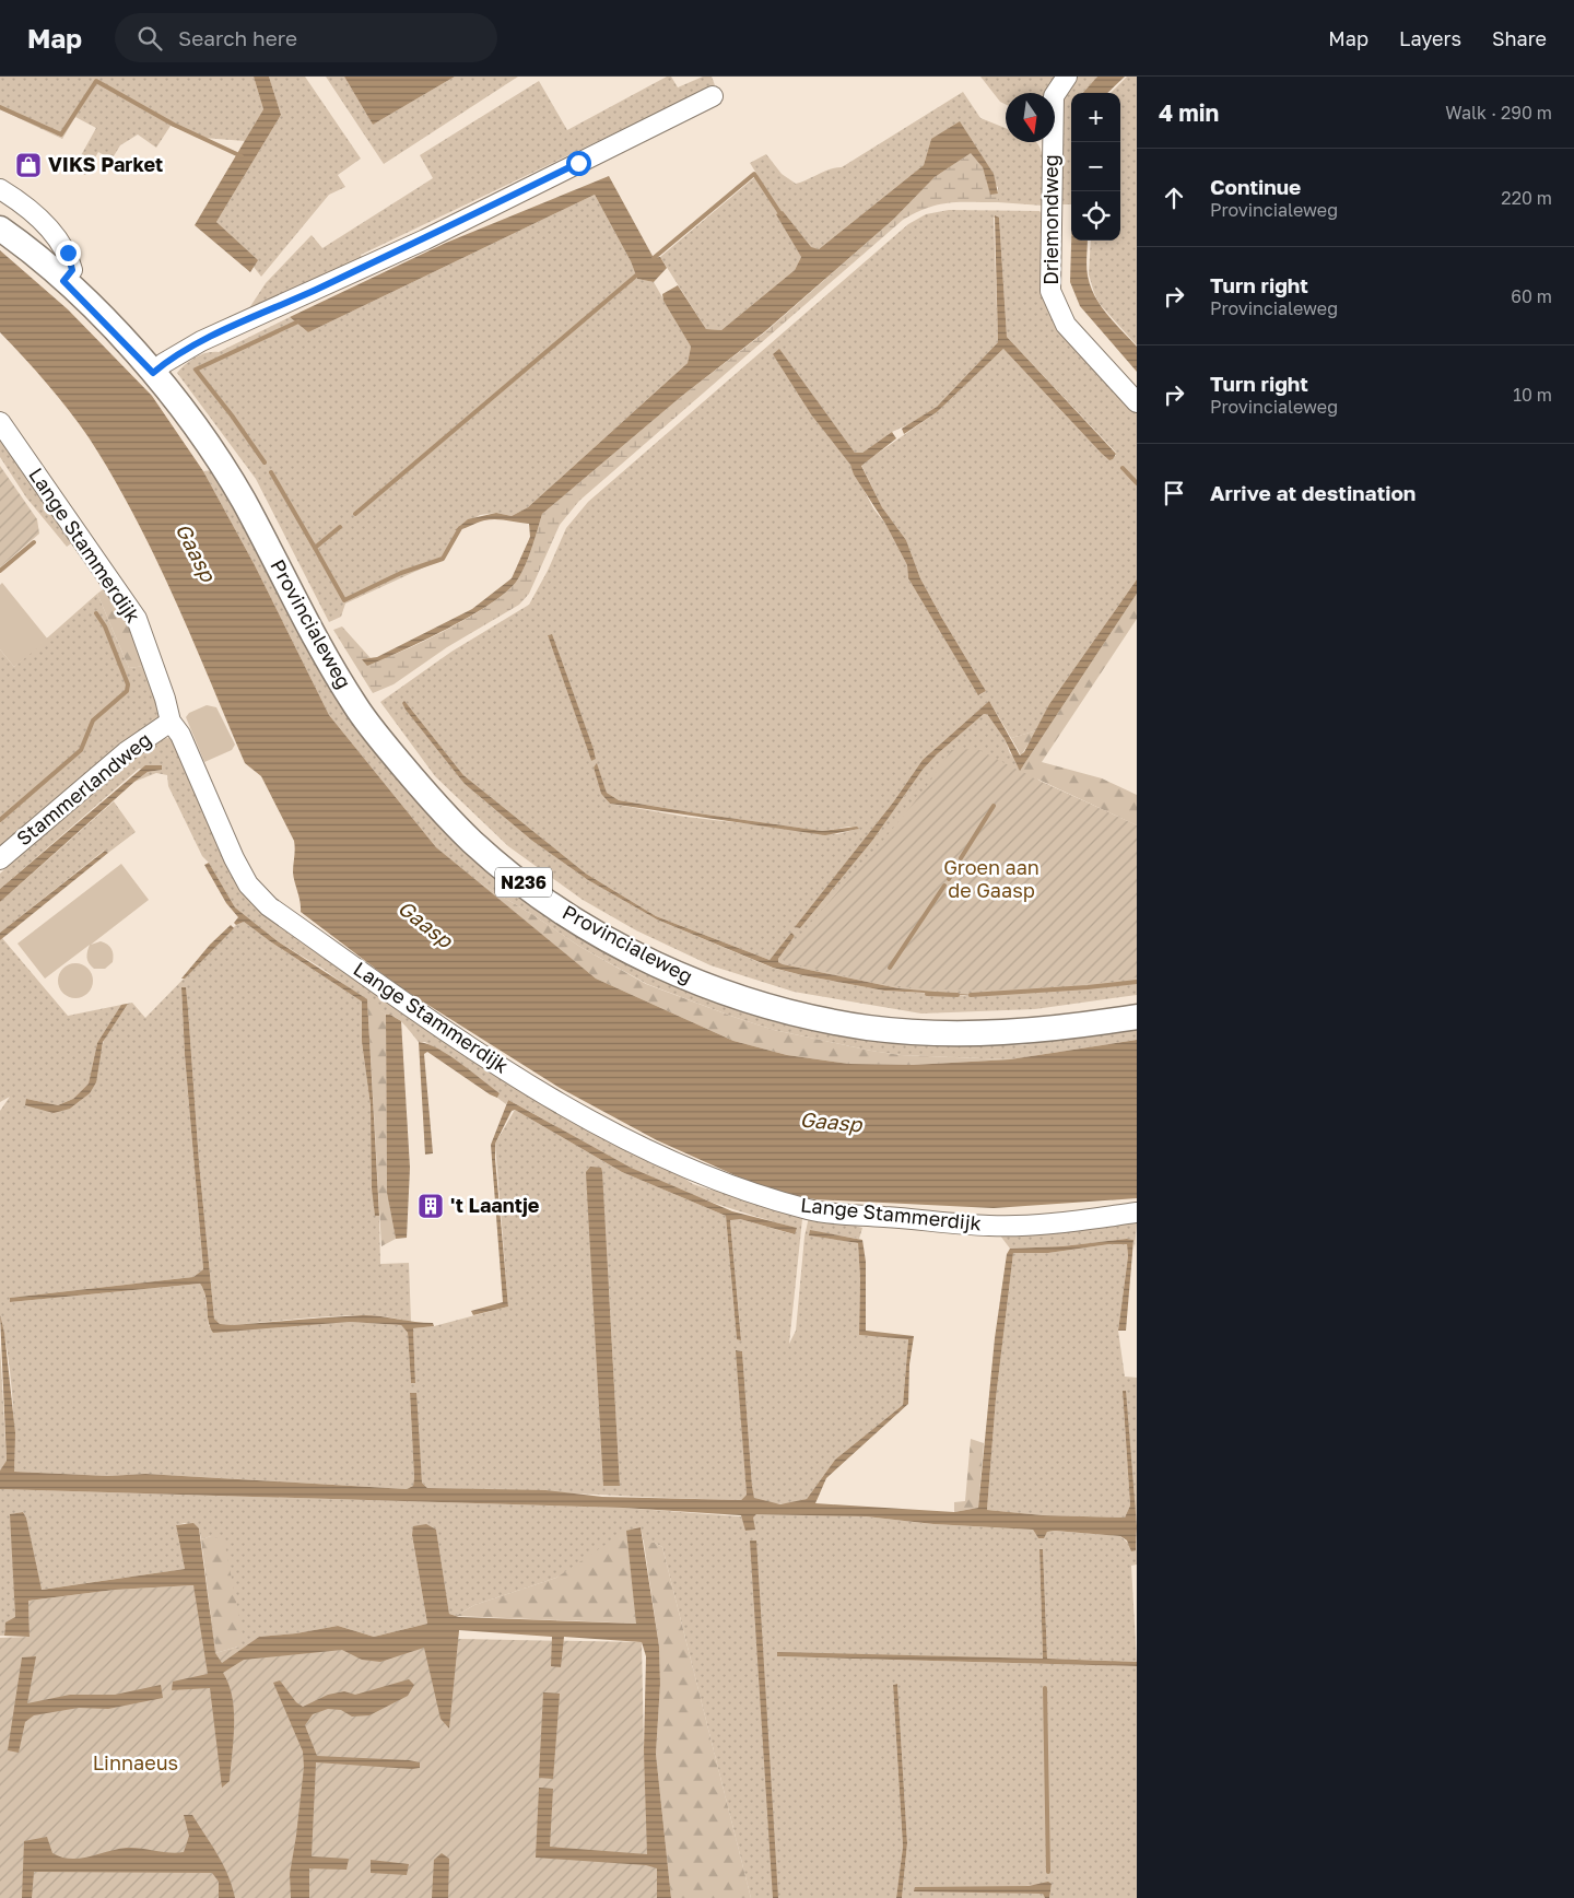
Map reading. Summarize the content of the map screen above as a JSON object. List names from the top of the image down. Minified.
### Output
{"streets":{"main road":["Provincialeweg","N236"],"street":["Driemondweg","Lange Stammerdijk","Stammerlandweg"]},"crossings":[["Lange Stammerdijk","Stammerlandweg"]],"water":["Gaasp"],"parks":["Groen aan de Gaasp","Linnaeus"],"places":{"shop":["VIKS Parket"],"building":["'t Laantje"]},"north":"bottom","page":{"header":"Map","search":"Search here","nav":["Map","Layers","Share"],"heading":["4 min","Walk · 290 m"],"map_buttons":["+","−"],"list":[["Continue","Provincialeweg","220 m"],["Turn right","Provincialeweg","60 m"],["Turn right","Provincialeweg","10 m"],"Arrive at destination"]}}
